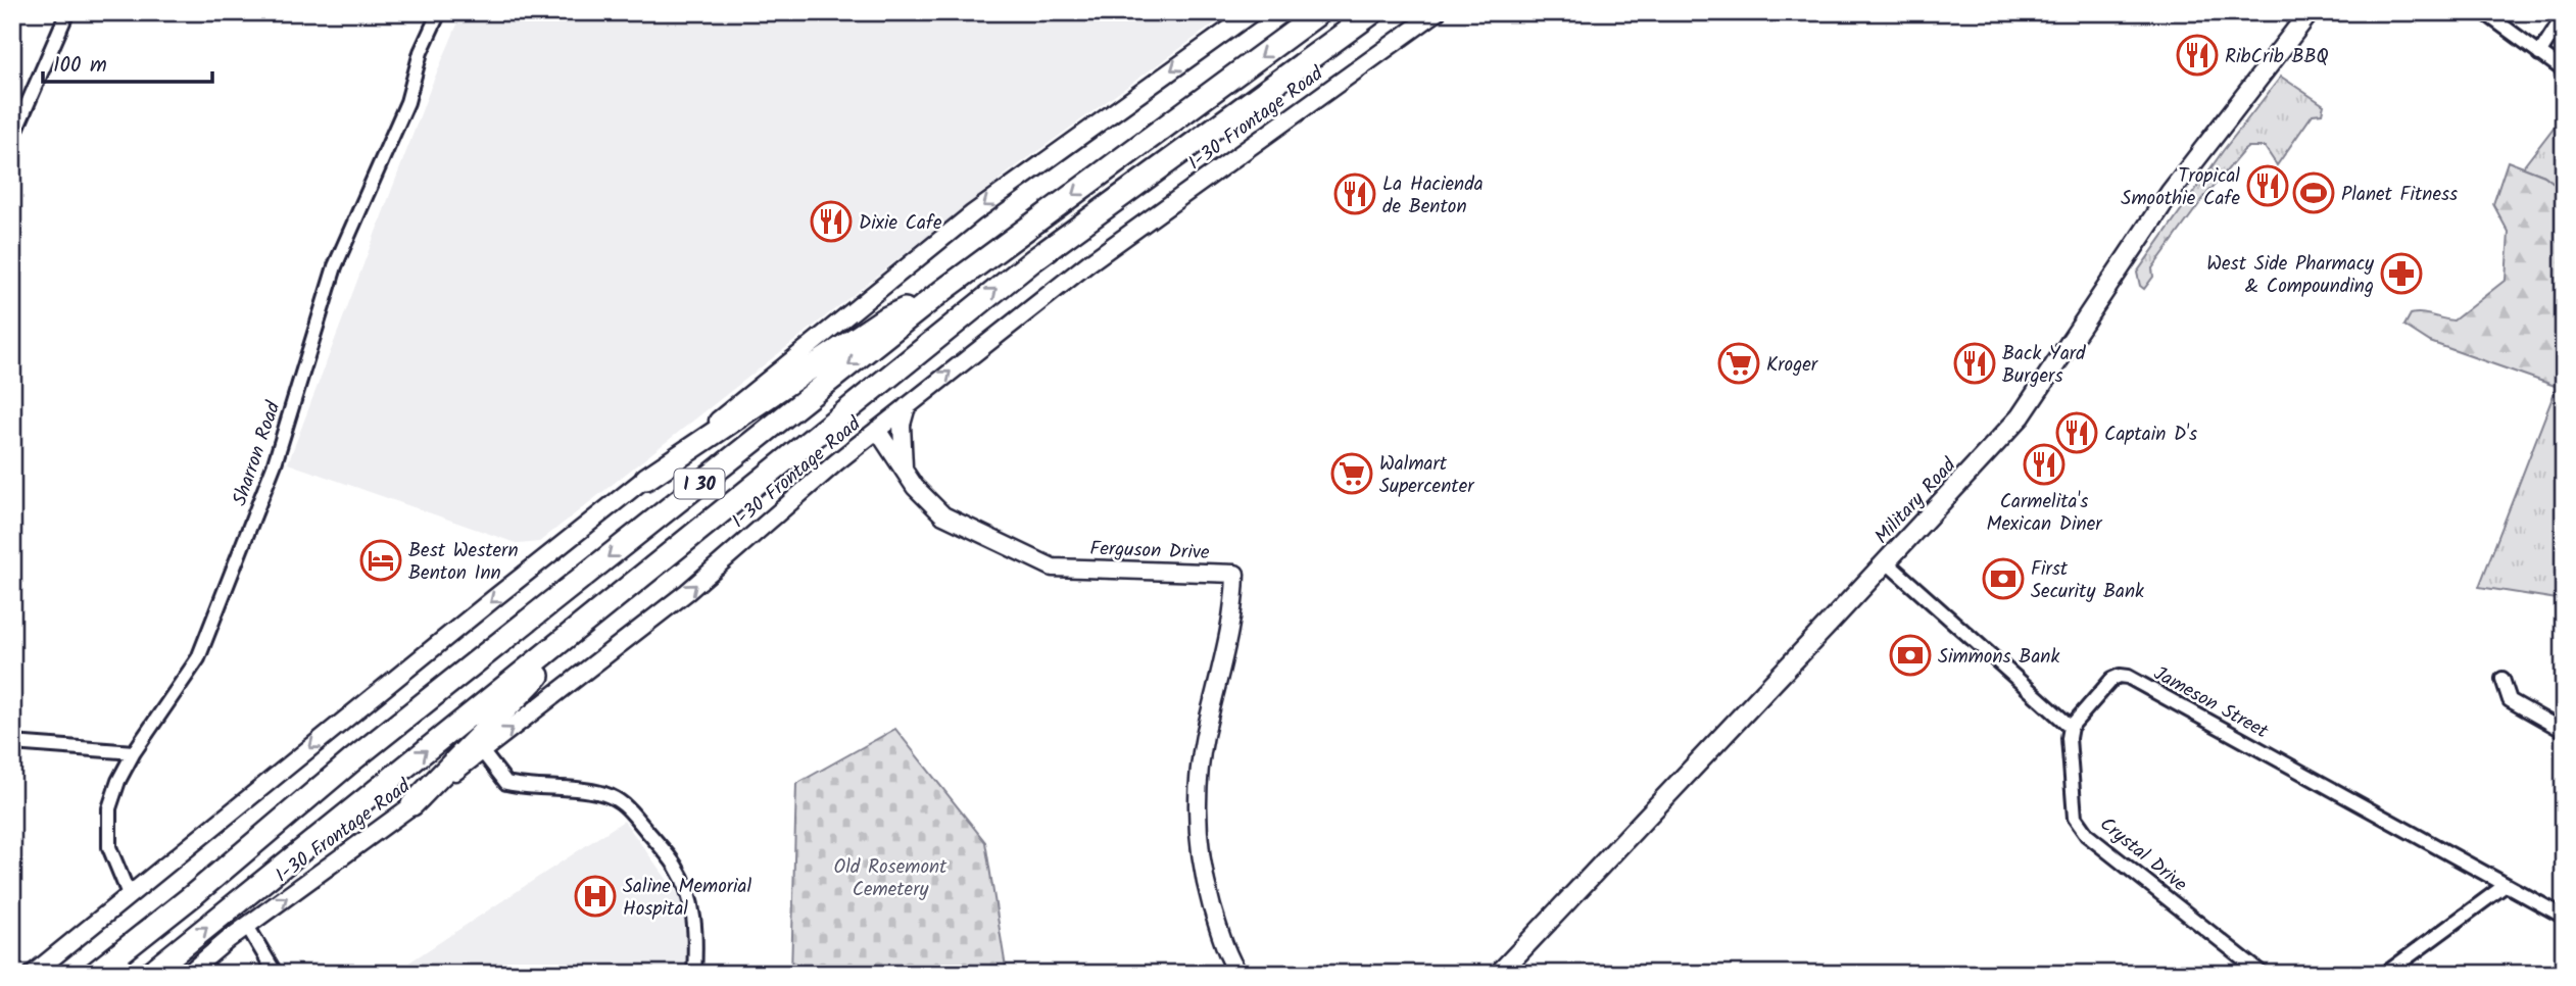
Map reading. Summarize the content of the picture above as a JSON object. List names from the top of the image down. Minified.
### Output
{"streets":{"highway":["I 30"],"main road":["I-30 Frontage Road","Military Road","Ferguson Drive"],"street":["Sharron Road","Jameson Street","Crystal Drive"]},"crossings":[["I-30 Frontage Road","Ferguson Drive"],["Jameson Street","Crystal Drive"]],"parks":["Old Rosemont Cemetery"],"places":{"restaurant":["RibCrib BBQ","Tropical Smoothie Cafe","La Hacienda de Benton","Dixie Cafe","Back Yard Burgers","Captain D's","Carmelita's Mexican Diner"],"sports":["Planet Fitness"],"pharmacy":["West Side Pharmacy & Compounding"],"supermarket":["Kroger","Walmart Supercenter"],"hotel":["Best Western Benton Inn"],"bank":["First Security Bank","Simmons Bank"],"hospital":["Saline Memorial Hospital"]},"scale_bar":"100 m"}
